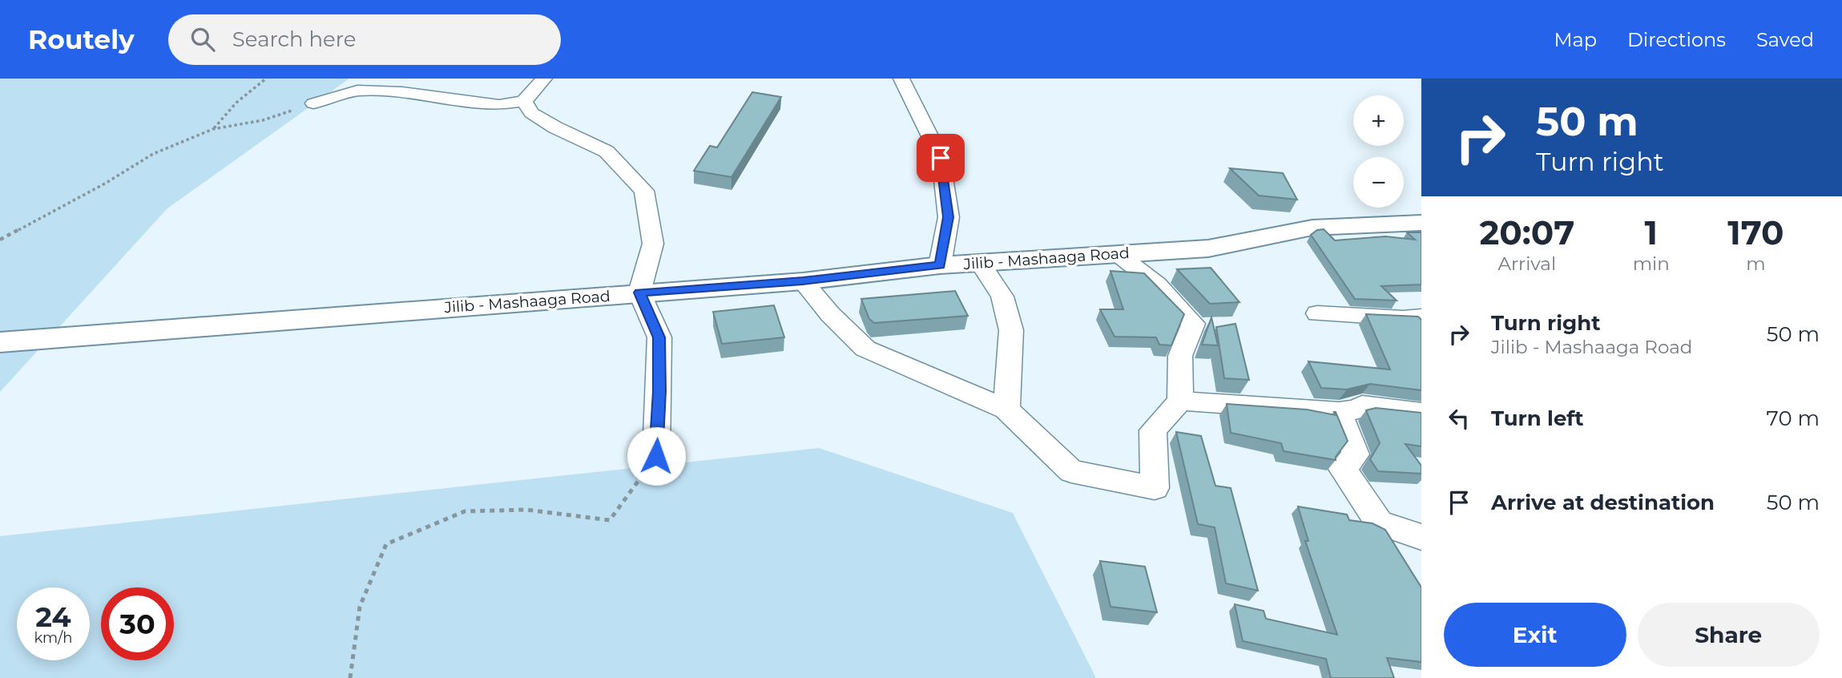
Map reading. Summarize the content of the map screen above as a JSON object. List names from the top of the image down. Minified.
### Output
{"streets":{"main road":["Jilib - Mashaaga Road"]},"page":{"header":"Routely","search":"Search here","nav":["Map","Directions","Saved"],"turn":["50 m","Turn right"],"map_buttons":["+","−"],"eta":["20:07","Arrival","1","min","170","m"],"list":[{"name":"Turn right","note":"Jilib - Mashaaga Road","value":"50 m"},{"name":"Turn left","value":"70 m"},{"name":"Arrive at destination","value":"50 m"}],"speed":"24 km/h","limit":"30","buttons":["Exit","Share"]}}
